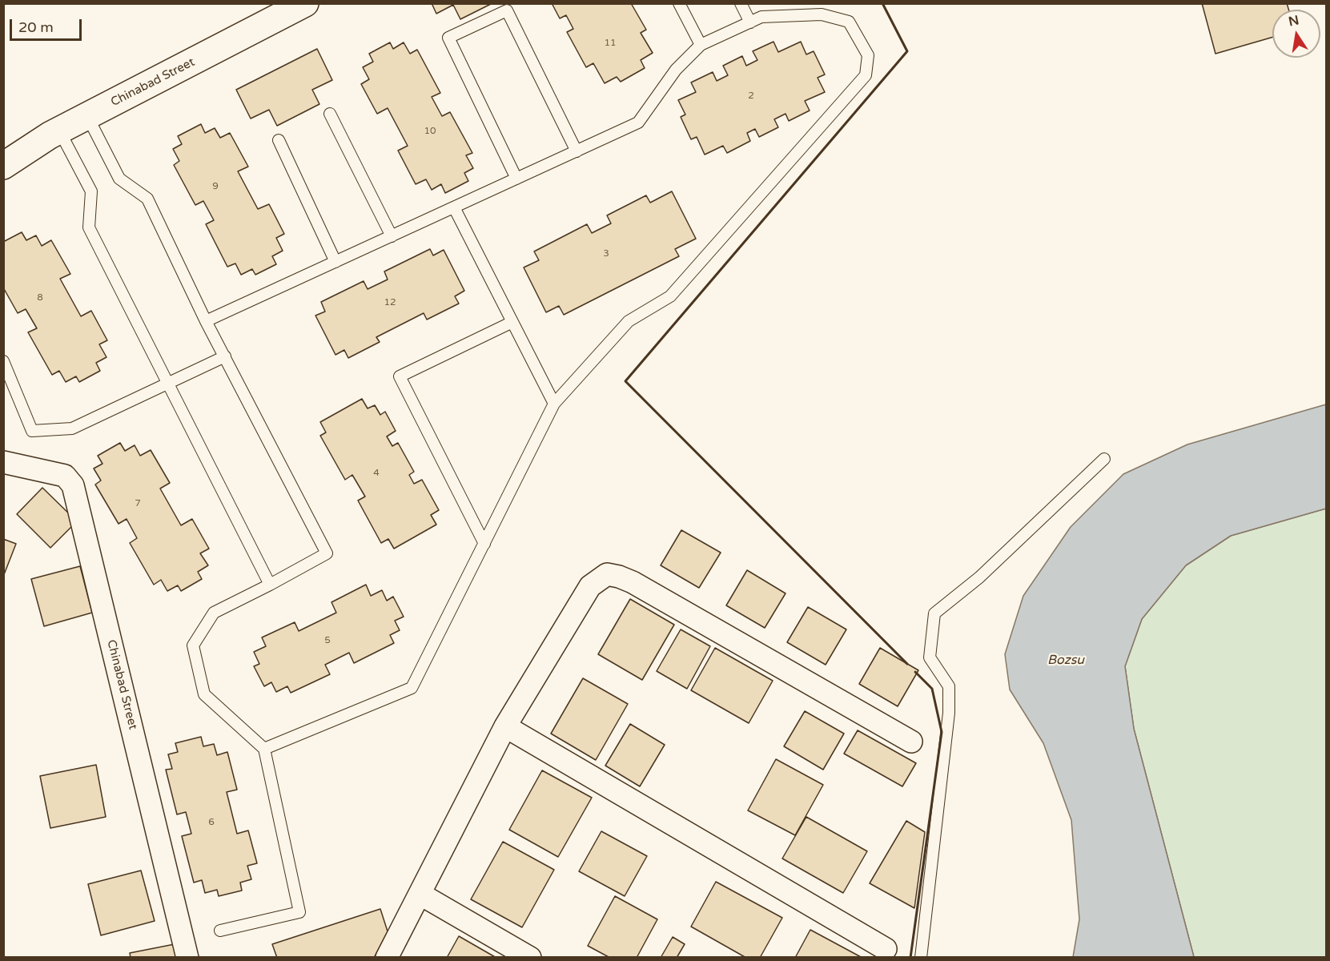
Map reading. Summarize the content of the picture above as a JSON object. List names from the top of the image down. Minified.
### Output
{"streets":{"street":["Chinabad Street"]},"water":["Bozsu"],"house_numbers":["11","2","10","9","3","8","12","4","7","5","6"],"scale_bar":"20 m","north":"top"}
